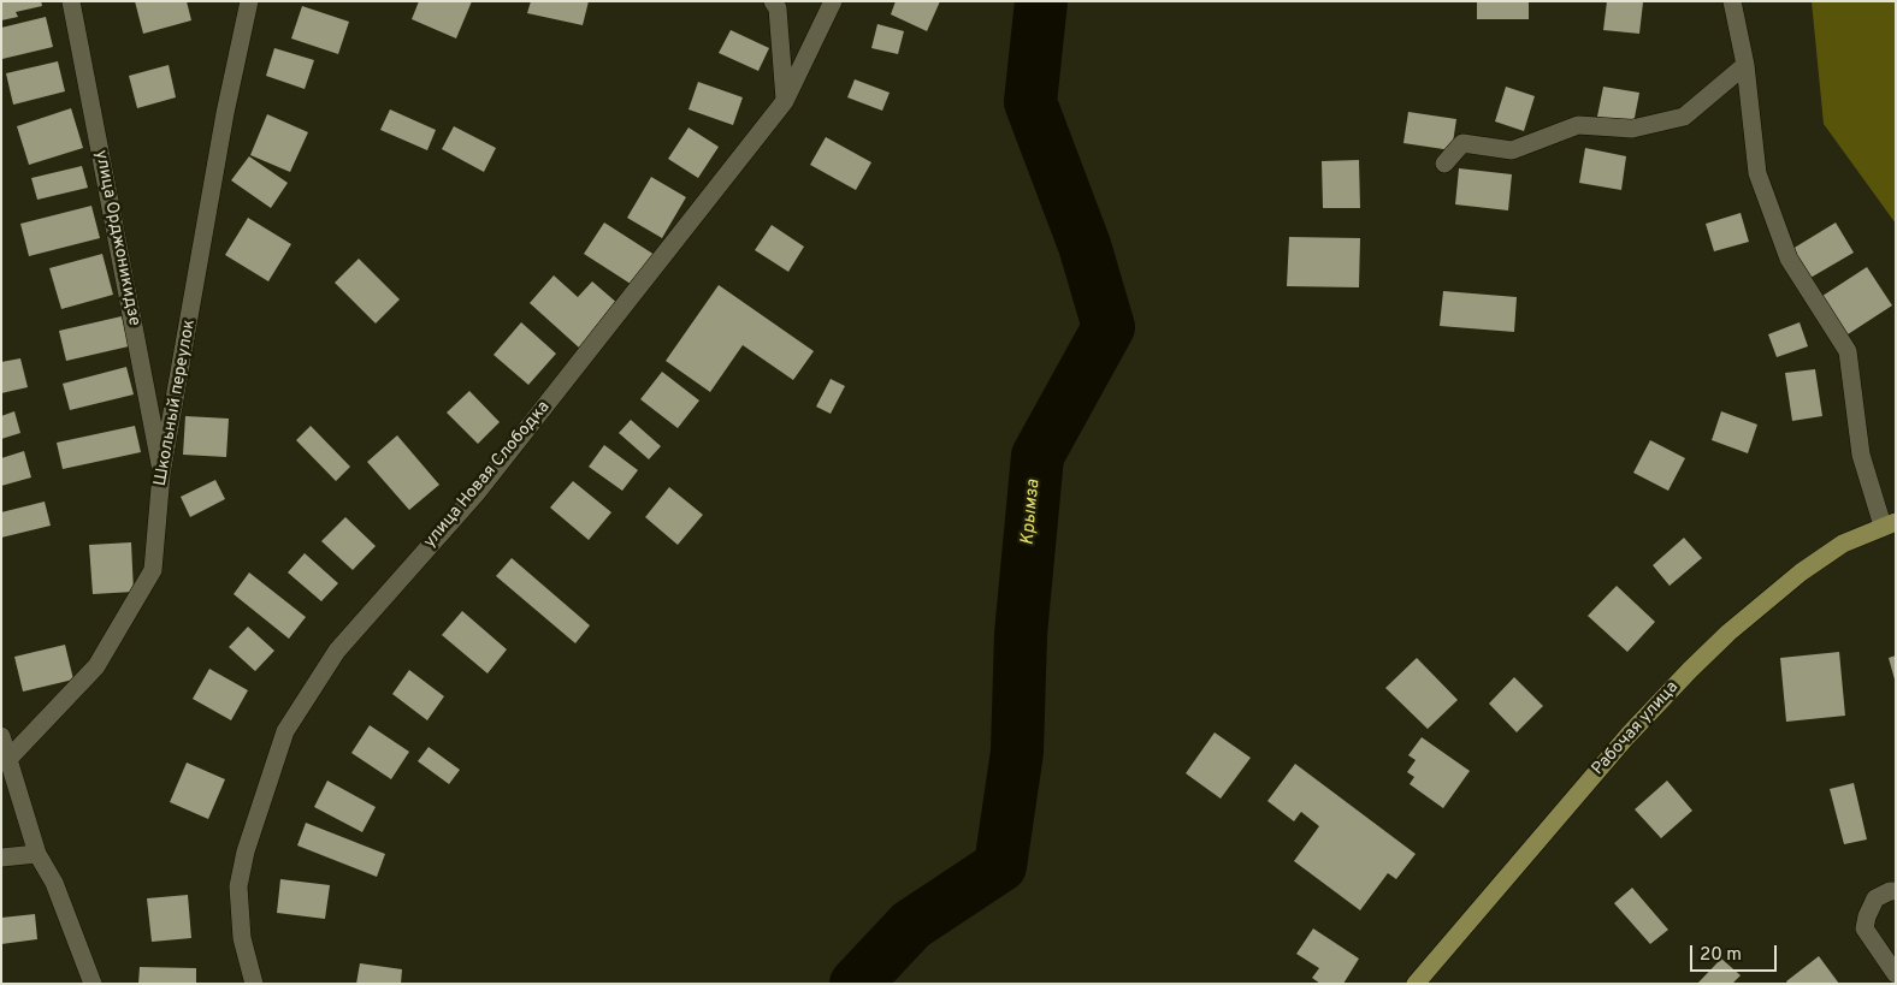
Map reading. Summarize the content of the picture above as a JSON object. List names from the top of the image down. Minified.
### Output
{"streets":{"main road":["Рабочая улица"],"street":["улица Орджоникидзе","Школьный переулок","улица Новая Слободка"]},"crossings":[["улица Орджоникидзе","Школьный переулок"]],"water":["Крымза"],"scale_bar":"20 m"}
